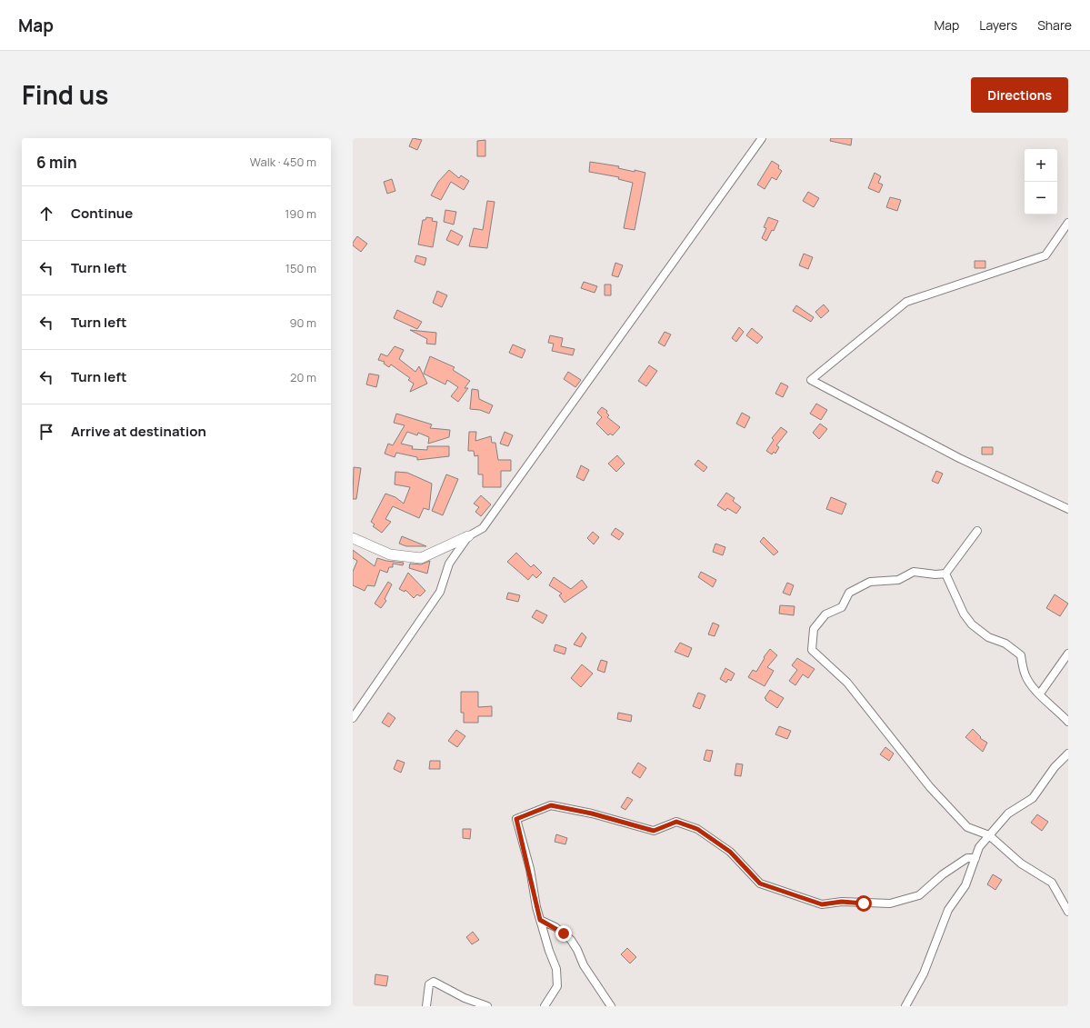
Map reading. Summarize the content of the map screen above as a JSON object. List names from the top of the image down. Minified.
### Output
{"page":{"header":"Map","nav":["Map","Layers","Share"],"title":"Find us","buttons":"Directions","heading":["6 min","Walk · 450 m"],"map_buttons":["+","−"],"list":[["Continue","190 m"],["Turn left","150 m"],["Turn left","90 m"],["Turn left","20 m"],"Arrive at destination"]}}
